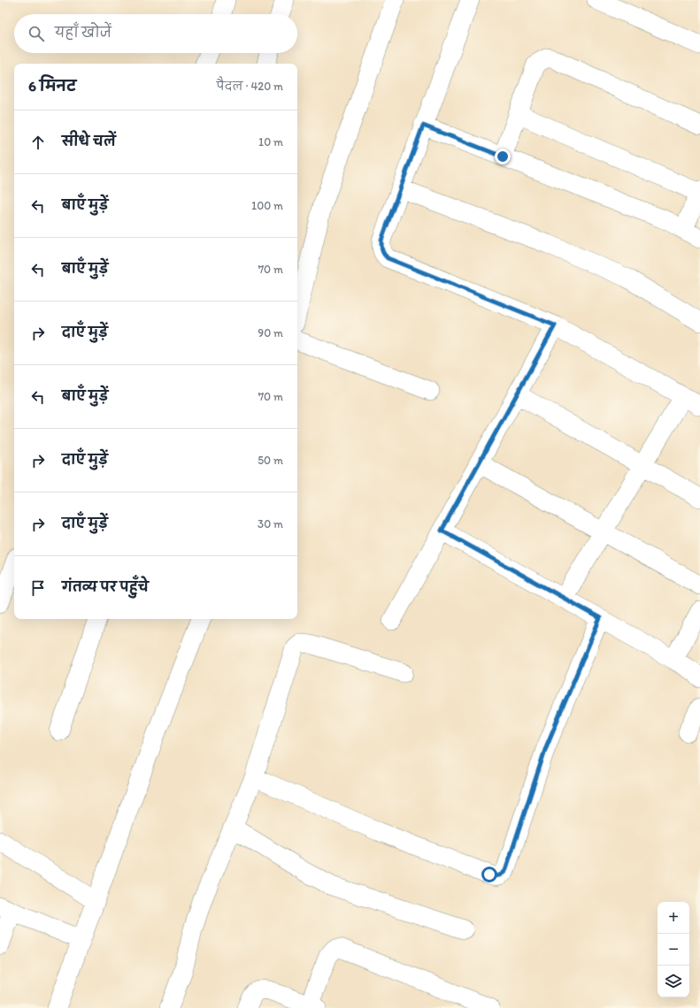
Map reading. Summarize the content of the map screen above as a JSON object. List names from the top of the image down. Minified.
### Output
{"page":{"search":"यहाँ खोजें","heading":["6 मिनट","पैदल · 420 m"],"list":[["सीधे चलें","10 m"],["बाएँ मुड़ें","100 m"],["बाएँ मुड़ें","70 m"],["दाएँ मुड़ें","90 m"],["बाएँ मुड़ें","70 m"],["दाएँ मुड़ें","50 m"],["दाएँ मुड़ें","30 m"],"गंतव्य पर पहुँचे"],"map_buttons":["+","−"]}}
